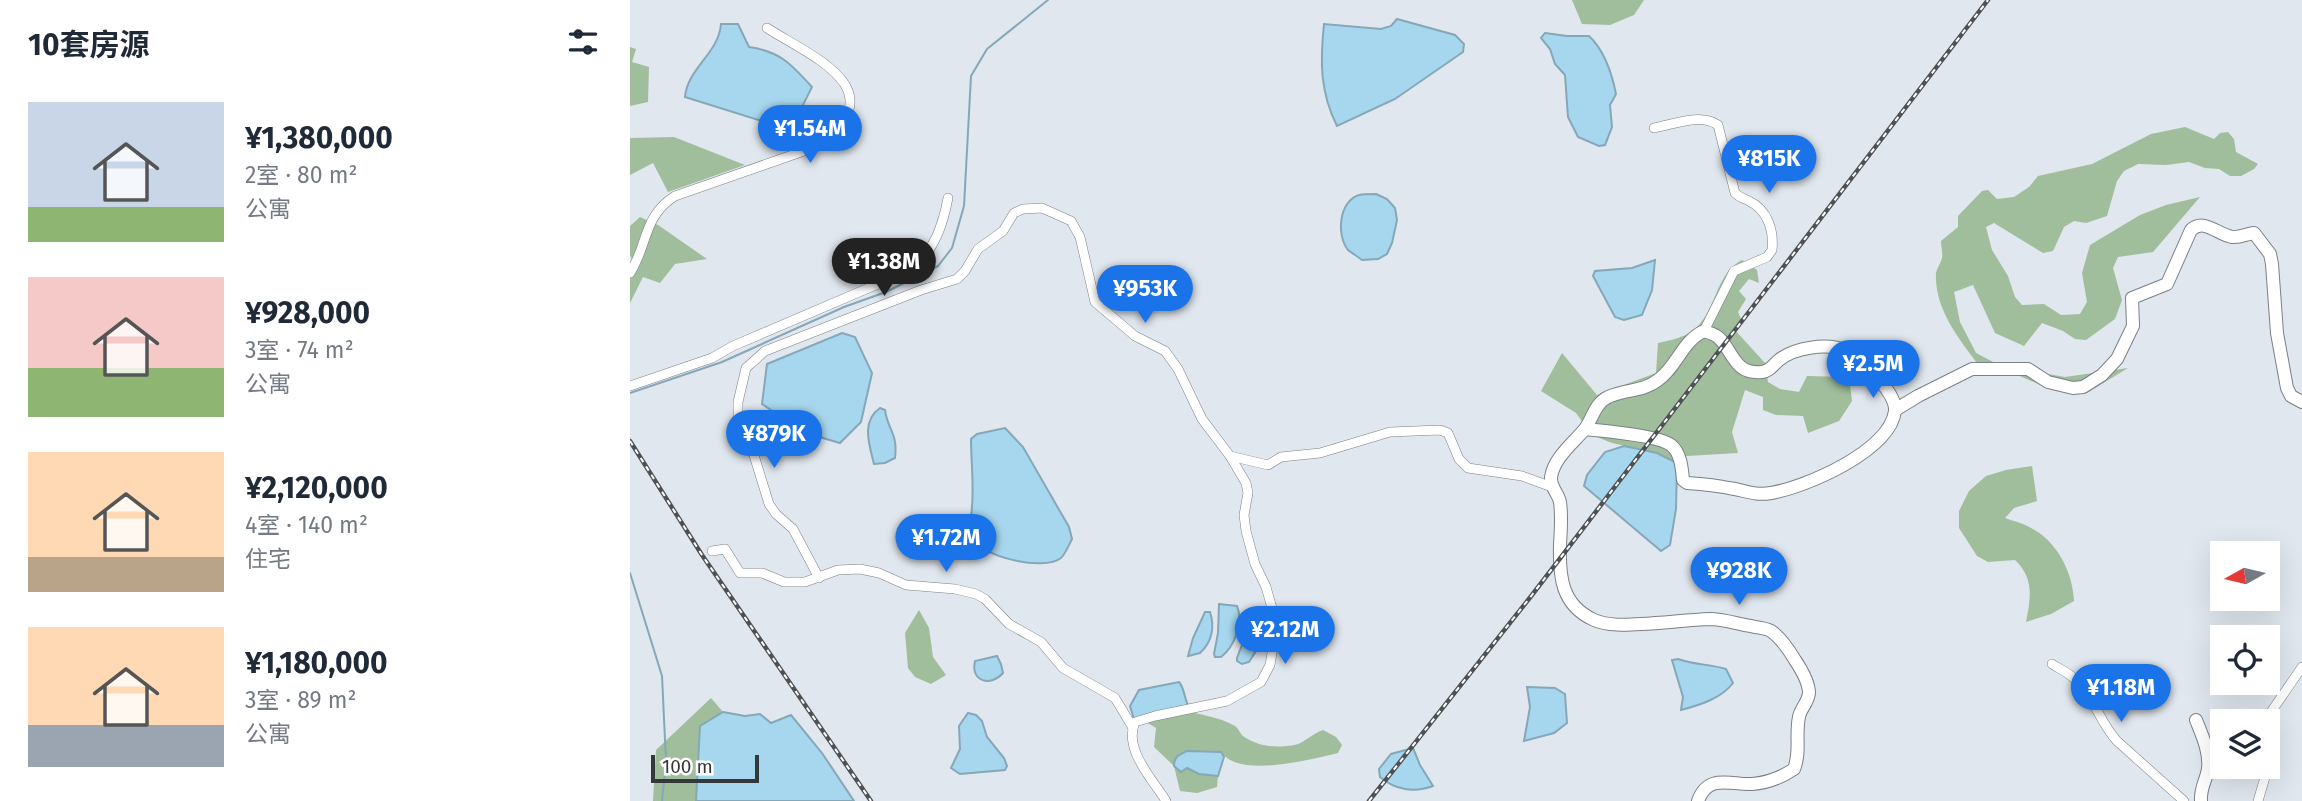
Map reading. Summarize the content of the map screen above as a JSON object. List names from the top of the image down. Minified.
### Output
{"scale_bar":"100 m","north":"left","page":{"heading":"10套房源","list":[{"name":"¥1,380,000","note":"2室 · 80 m² · 公寓"},{"name":"¥928,000","note":"3室 · 74 m² · 公寓"},{"name":"¥2,120,000","note":"4室 · 140 m² · 住宅"},{"name":"¥1,180,000","note":"3室 · 89 m² · 公寓"}],"price":["¥1.54M","¥815K","¥1.38M","¥953K","¥2.5M","¥879K","¥1.72M","¥928K","¥2.12M","¥1.18M"],"scale":"100 m"}}
